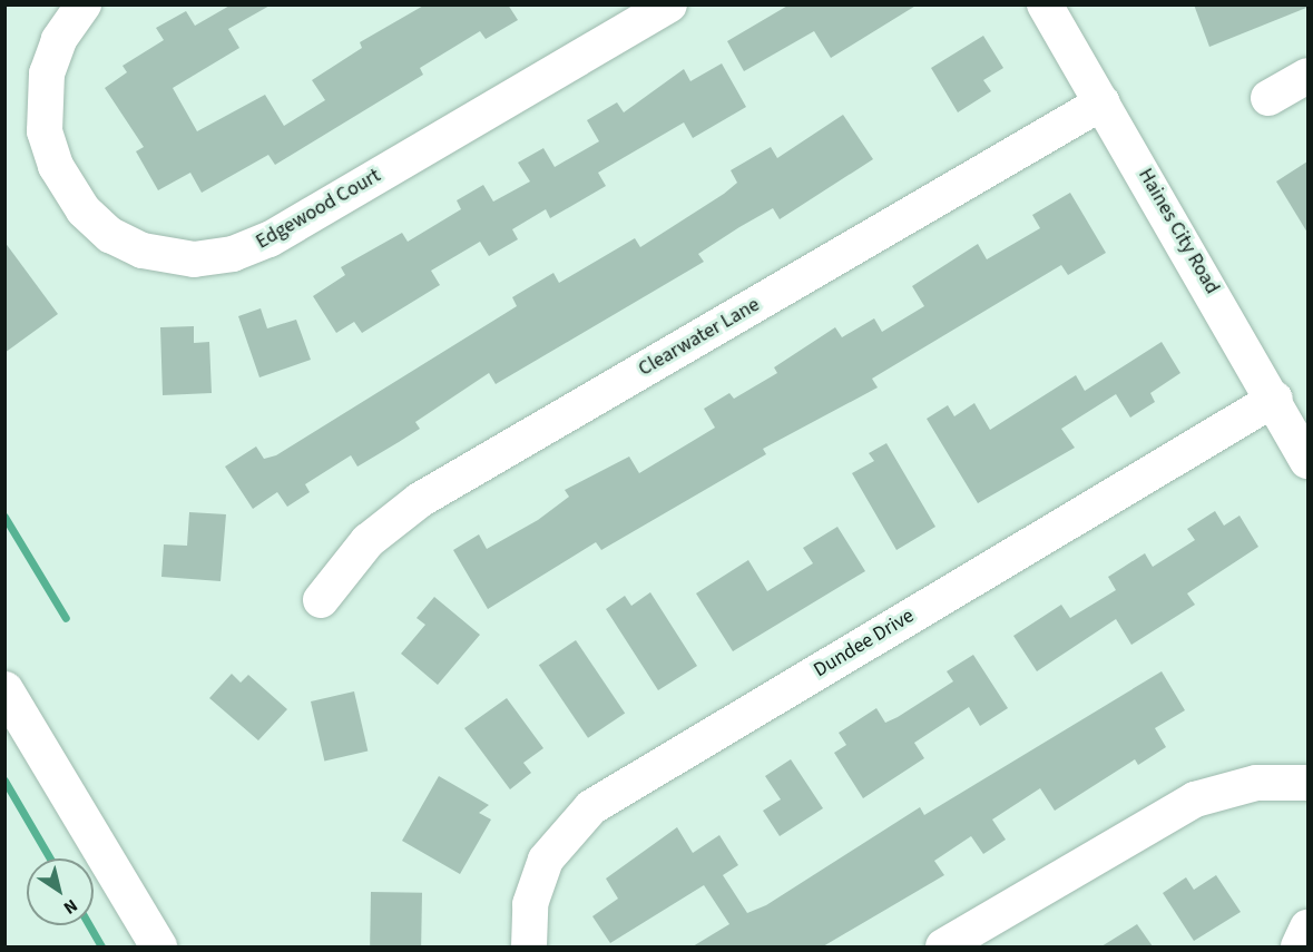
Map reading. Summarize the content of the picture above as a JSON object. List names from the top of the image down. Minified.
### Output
{"streets":{"street":["Edgewood Court","Haines City Road","Clearwater Lane","Dundee Drive"]},"crossings":[["Haines City Road","Clearwater Lane"],["Haines City Road","Dundee Drive"]],"north":"bottom right"}
